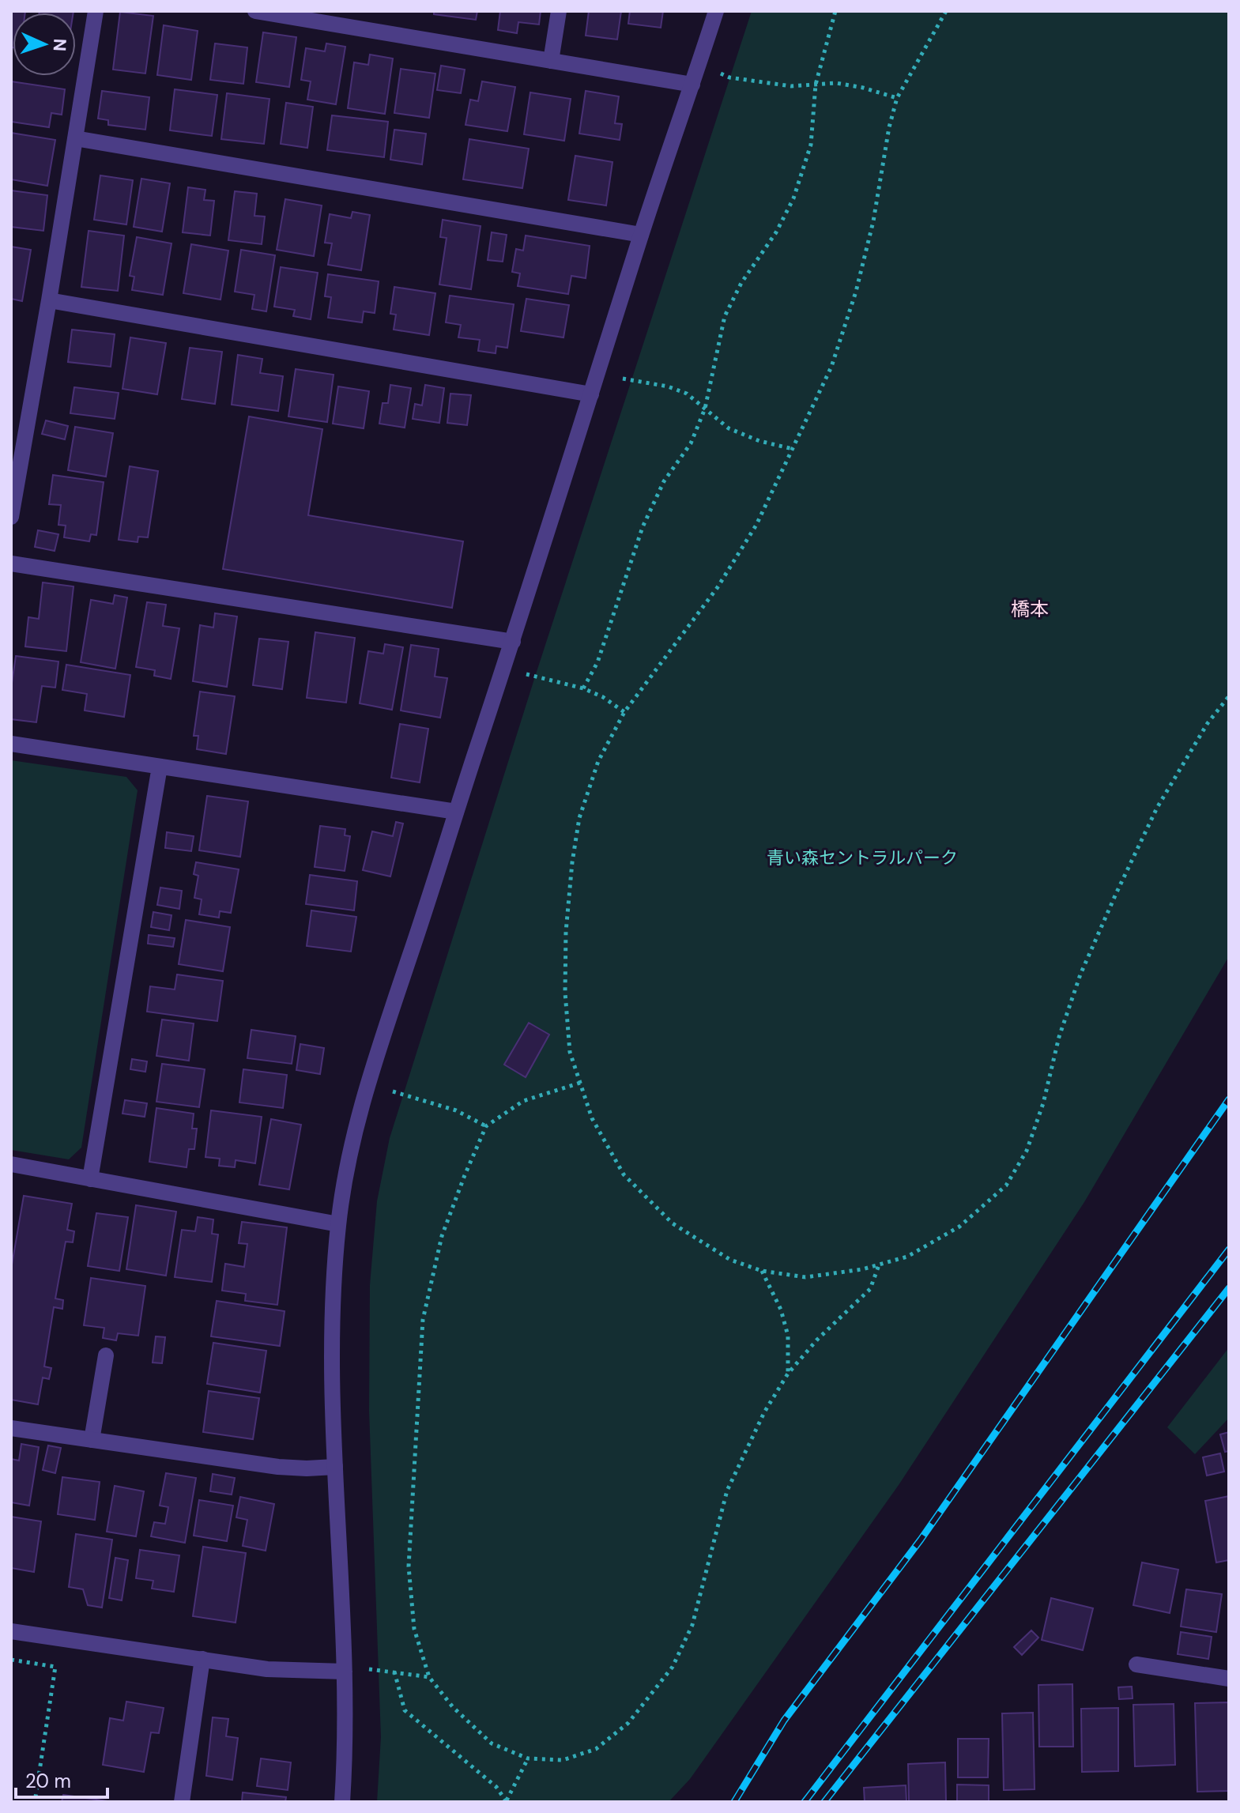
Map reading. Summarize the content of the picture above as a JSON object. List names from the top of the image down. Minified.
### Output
{"districts":["橋本"],"parks":["青い森セントラルパーク"],"scale_bar":"20 m","north":"right"}
